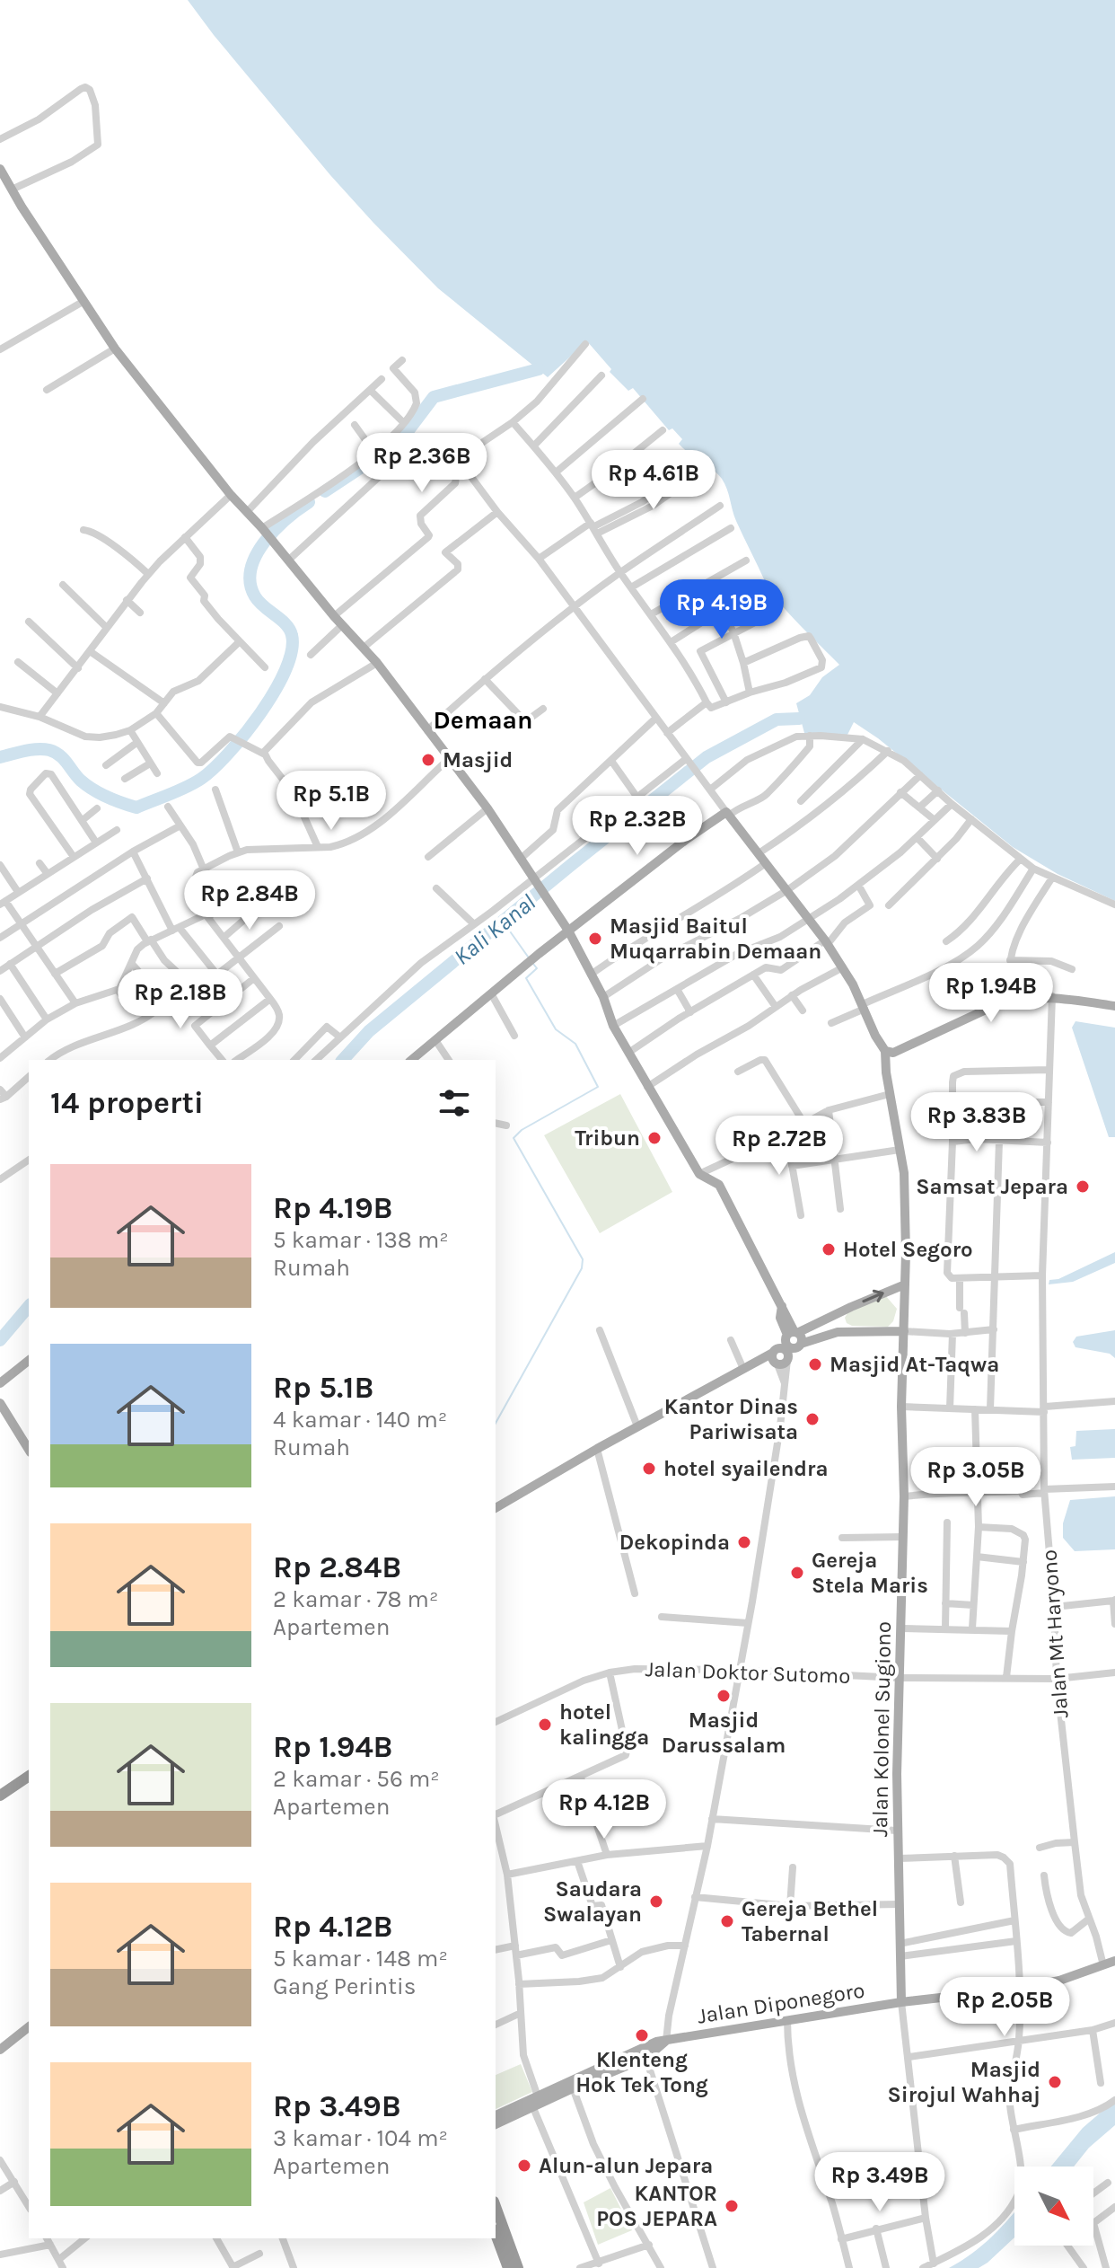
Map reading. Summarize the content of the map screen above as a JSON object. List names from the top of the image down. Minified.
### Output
{"streets":{"main road":["Jalan Kolonel Sugiono","Jalan Diponegoro"],"street":["Jalan Mt Haryono","Jalan Doktor Sutomo"]},"crossings":[["Jalan Mt Haryono","Jalan Doktor Sutomo"],["Jalan Mt Haryono","Jalan Diponegoro"],["Jalan Doktor Sutomo","Jalan Kolonel Sugiono"],["Jalan Kolonel Sugiono","Jalan Diponegoro"]],"districts":["Demaan"],"water":["Kali Kanal"],"places":["Masjid","Masjid Baitul Muqarrabin Demaan","Tribun","Samsat Jepara","Hotel Segoro","Masjid At-Taqwa","Kantor Dinas Pariwisata","hotel syailendra","Dekopinda","Gereja Stela Maris","Masjid Darussalam","hotel kalingga","Saudara Swalayan","Gereja Bethel Tabernal","Klenteng Hok Tek Tong","Masjid Sirojul Wahhaj","Alun-alun Jepara","KANTOR POS JEPARA"],"north":"bottom right","page":{"price":["Rp 2.36B","Rp 4.61B","Rp 4.19B","Rp 5.1B","Rp 2.32B","Rp 2.84B","Rp 1.94B","Rp 2.18B","Rp 3.83B","Rp 2.72B","Rp 3.05B","Rp 4.12B","Rp 2.05B","Rp 3.49B"],"heading":"14 properti","list":[{"name":"Rp 4.19B","note":"5 kamar · 138 m² · Rumah"},{"name":"Rp 5.1B","note":"4 kamar · 140 m² · Rumah"},{"name":"Rp 2.84B","note":"2 kamar · 78 m² · Apartemen"},{"name":"Rp 1.94B","note":"2 kamar · 56 m² · Apartemen"},{"name":"Rp 4.12B","note":"5 kamar · 148 m² · Gang Perintis"},{"name":"Rp 3.49B","note":"3 kamar · 104 m² · Apartemen"}]}}
